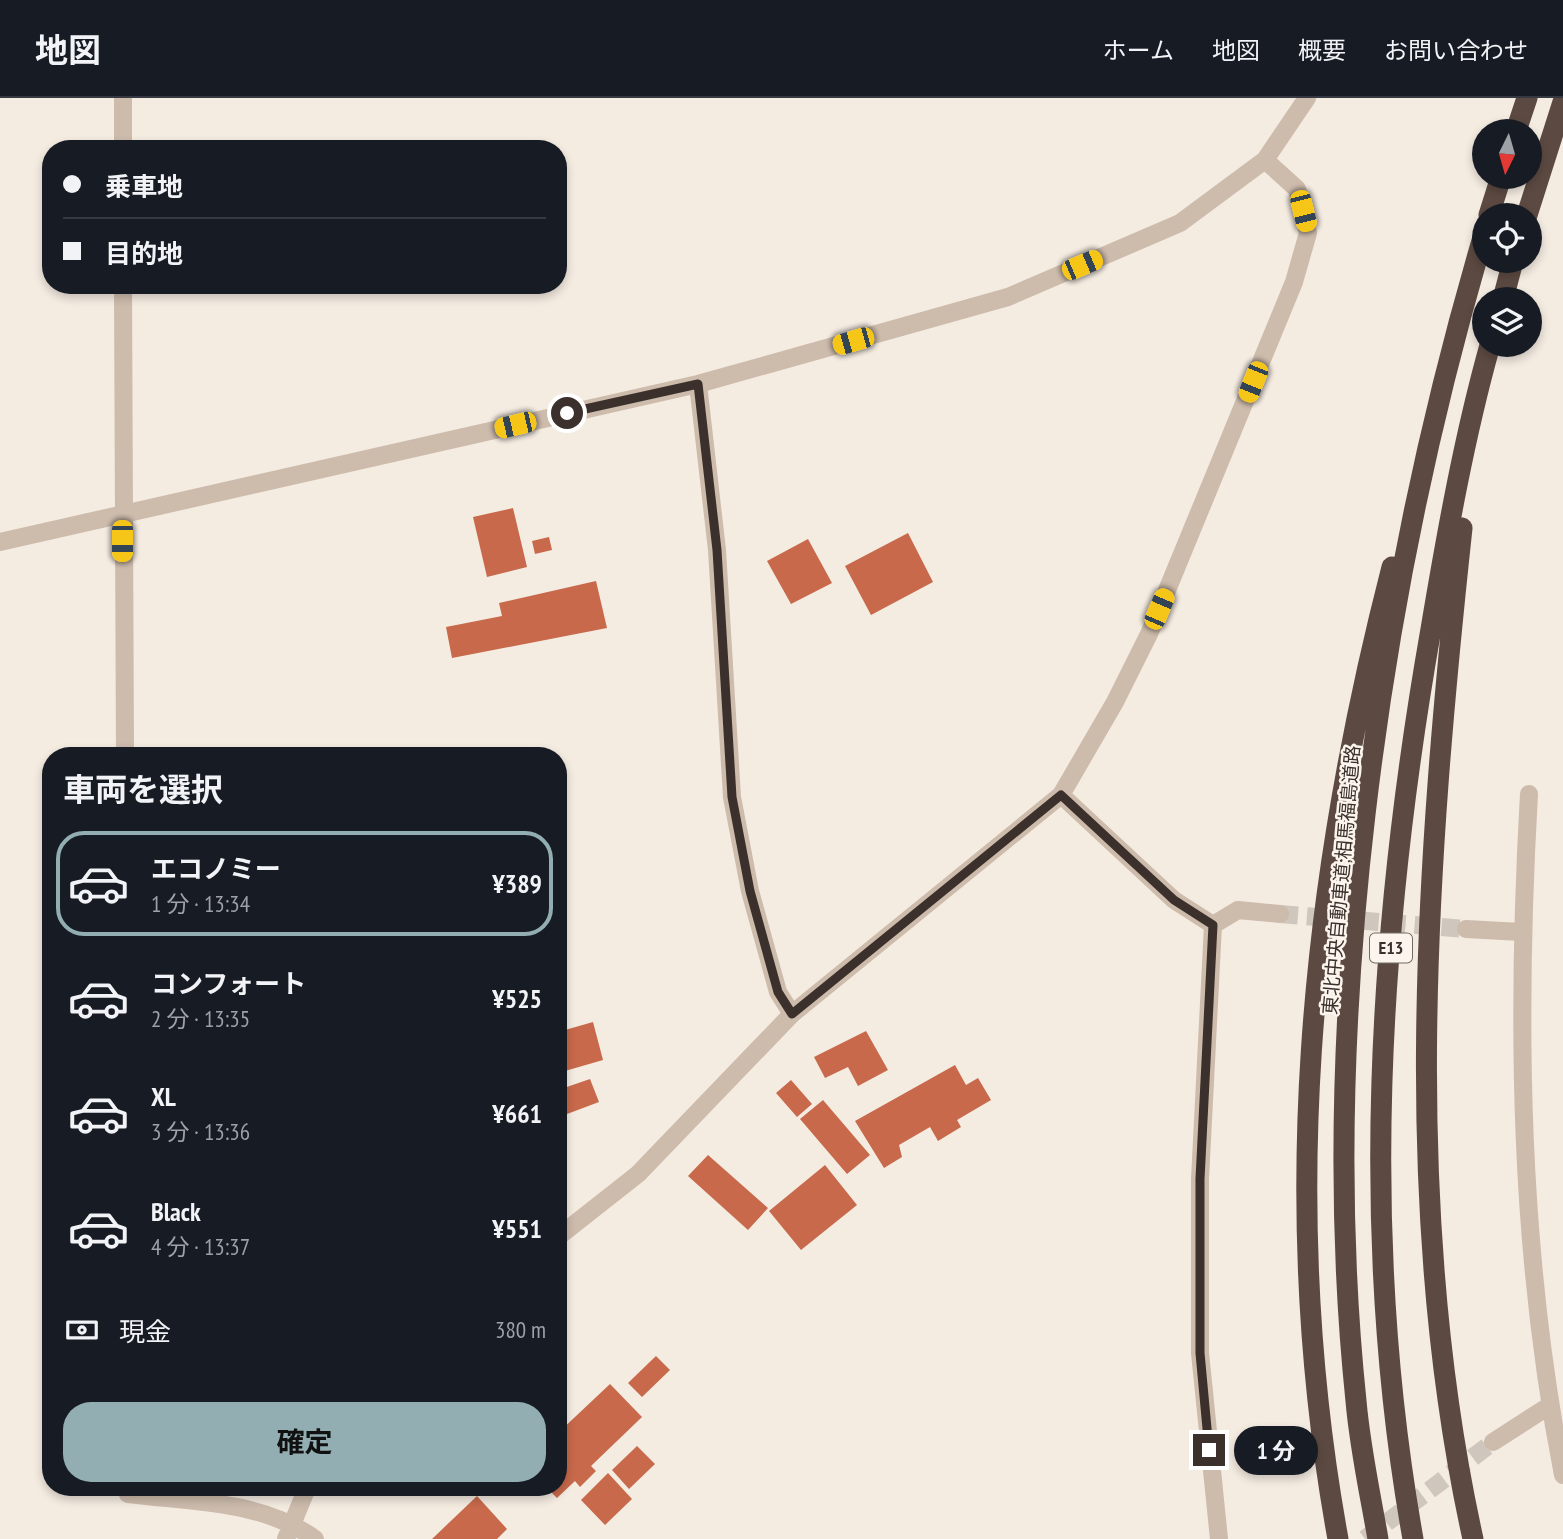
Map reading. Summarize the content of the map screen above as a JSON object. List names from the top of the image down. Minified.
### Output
{"streets":{"highway":["東北中央自動車道;相馬福島道路","E13"]},"north":"bottom","page":{"header":"地図","nav":["ホーム","地図","概要","お問い合わせ"],"banner":["乗車地","目的地"],"heading":"車両を選択","list":[{"name":"エコノミー","note":"1 分 · 13:34","value":"¥389"},{"name":"コンフォート","note":"2 分 · 13:35","value":"¥525"},{"name":"XL","note":"3 分 · 13:36","value":"¥661"},{"name":"Black","note":"4 分 · 13:37","value":"¥551"}],"pay":["現金","380 m"],"buttons":"確定","bubble":"1 分"}}
